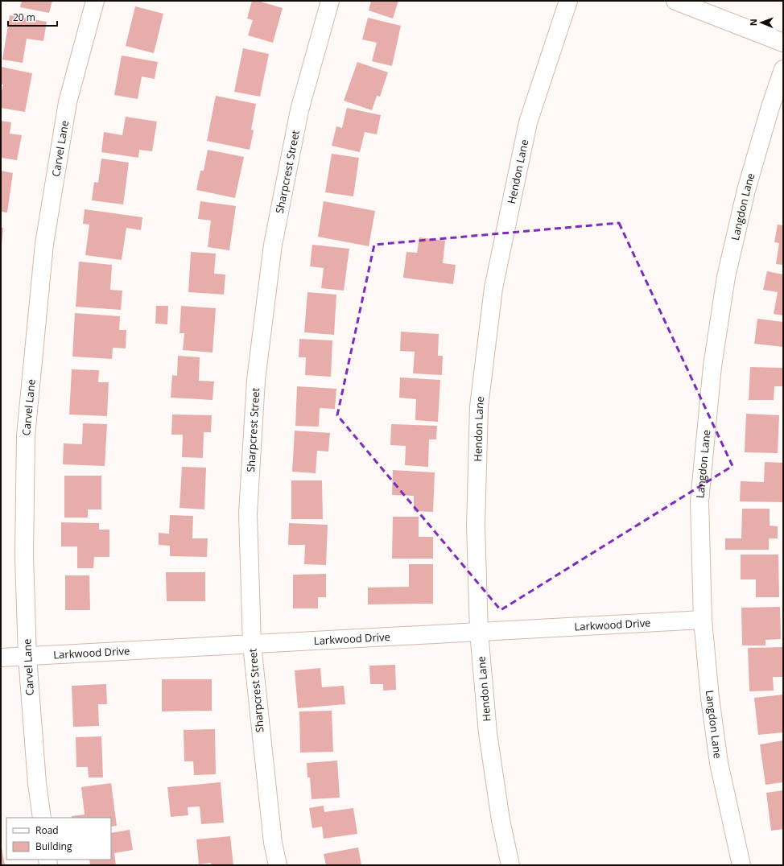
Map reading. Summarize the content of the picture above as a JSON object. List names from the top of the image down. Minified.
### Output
{"streets":{"street":["Carvel Lane","Sharpcrest Street","Hendon Lane","Langdon Lane","Larkwood Drive"]},"crossings":[["Carvel Lane","Larkwood Drive"],["Sharpcrest Street","Larkwood Drive"],["Hendon Lane","Larkwood Drive"],["Langdon Lane","Larkwood Drive"]],"legend":["Road","Building"],"scale_bar":"20 m","north":"left"}
